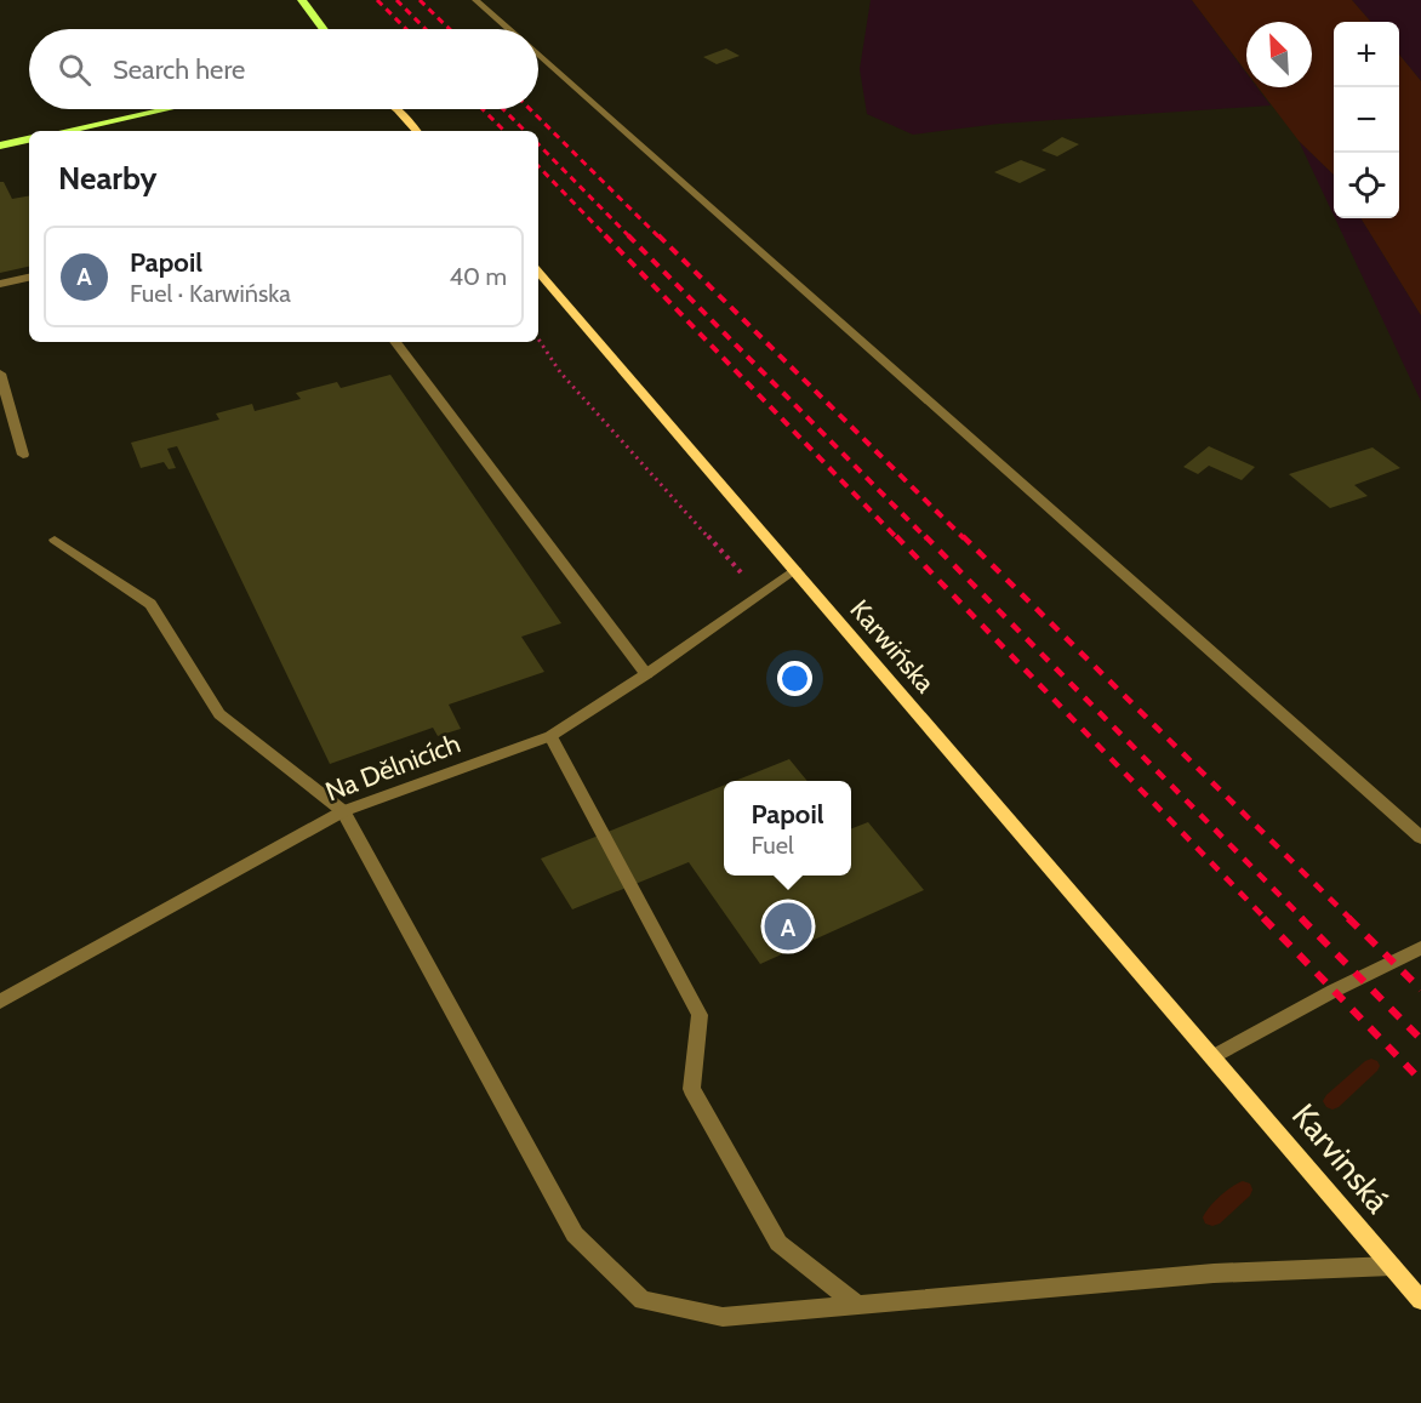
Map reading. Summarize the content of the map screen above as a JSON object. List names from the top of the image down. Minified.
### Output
{"streets":{"main road":["Karwińska","Karvinská"],"street":["Na Dělnicích"]},"crossings":[["Karwińska","Na Dělnicích"],["Karwińska","Karvinská"]],"north":"top left","page":{"map_buttons":["+","−"],"search":"Search here","heading":"Nearby","list":[{"mark":"A","name":"Papoil","note":"Fuel · Karwińska","value":"40 m"}],"popup":["Papoil","Fuel"],"pins":"A"}}
